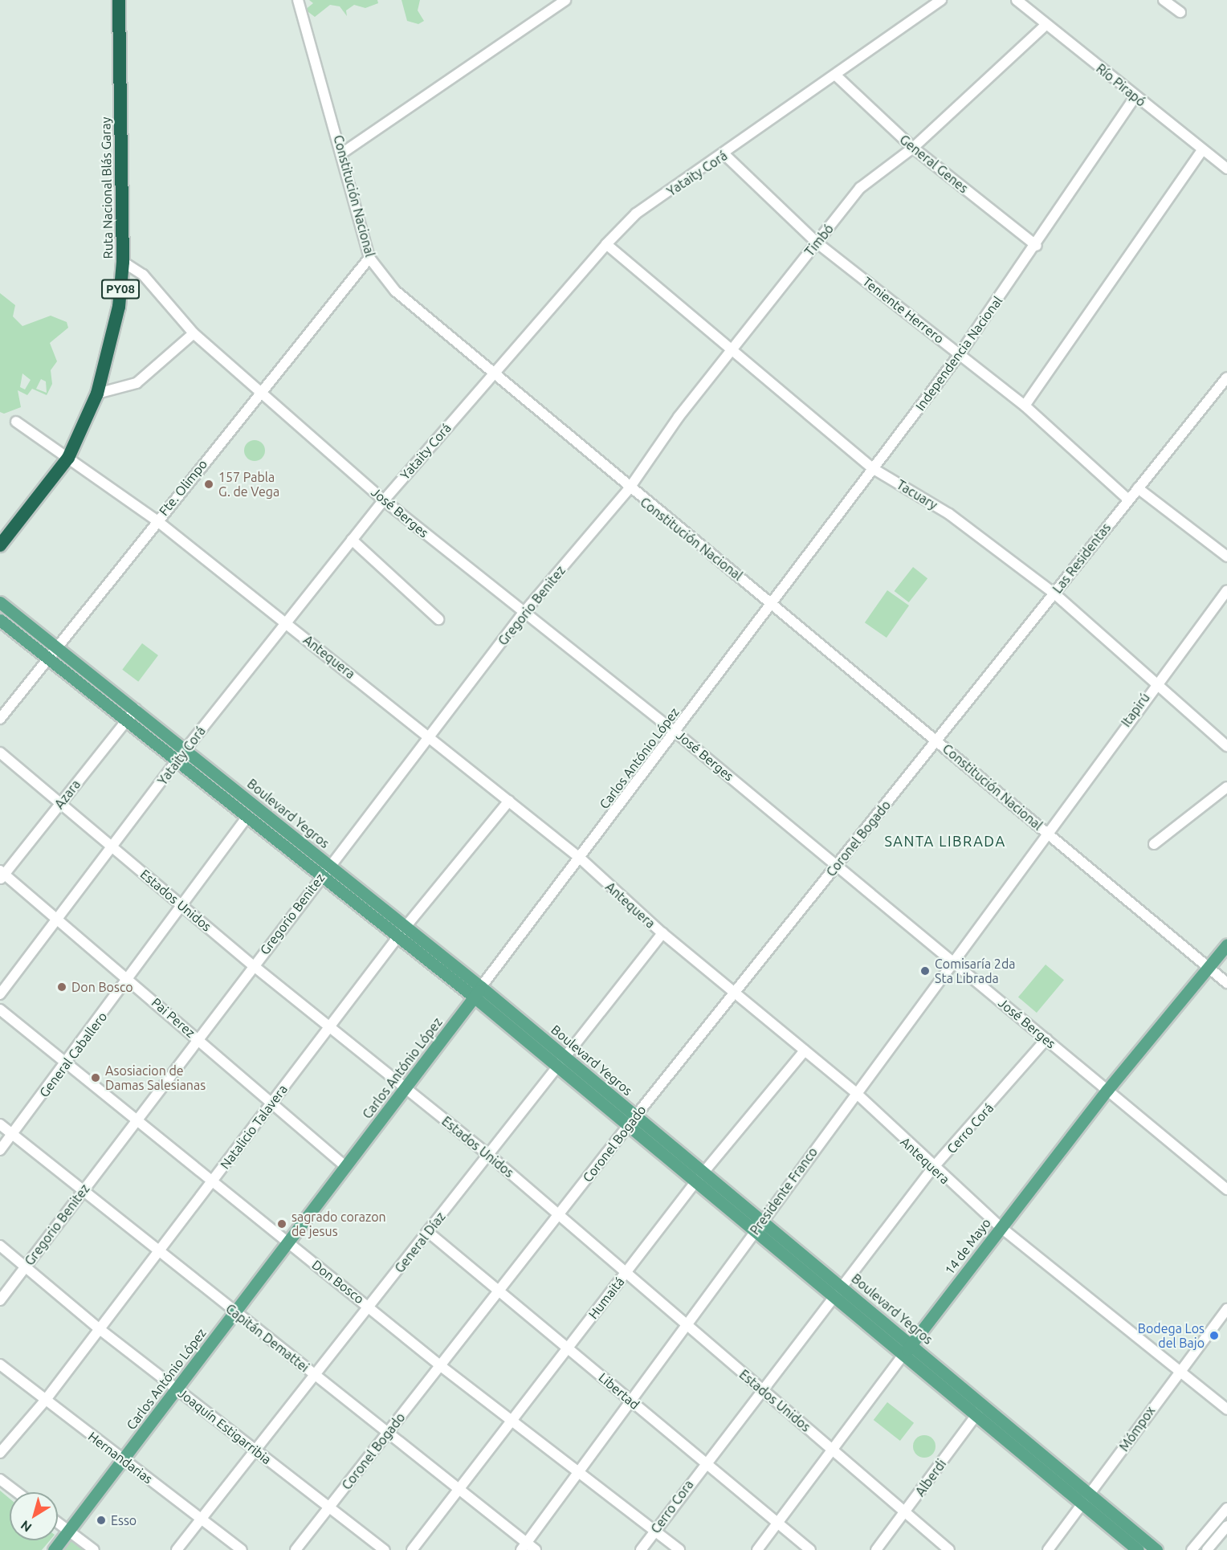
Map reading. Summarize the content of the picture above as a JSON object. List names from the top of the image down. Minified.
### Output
{"streets":{"highway":["Ruta Nacional Blás Garay","PY08"],"main road":["Carlos António López","Boulevard Yegros","14 de Mayo"],"street":["Río Pirapó","General Genes","Yataity Corá","Constitución Nacional","Timbó","Teniente Herrero","Independencia Nacional","Fte. Olimpo","Tacuary","José Berges","Las Residentas","Gregorio Benitez","Antequera","Itapirú","Azara","Coronel Bogado","Estados Unidos","Pai Perez","General Caballero","Natalicio Talavera","Cerro Corá","Presidente Franco","General Díaz","Don Bosco","Humaitá","Capitán Demattei","Libertad","Joaquín Estigarribia","Mómpox","Hernandarias","Alberdi","Cerro Cora"]},"crossings":[["Río Pirapó","Timbó"],["Río Pirapó","Independencia Nacional"],["General Genes","Yataity Corá"],["General Genes","Timbó"],["General Genes","Independencia Nacional"],["Yataity Corá","Constitución Nacional"],["Yataity Corá","Teniente Herrero"],["Yataity Corá","Tacuary"],["Yataity Corá","José Berges"],["Yataity Corá","Antequera"],["Yataity Corá","Boulevard Yegros"],["Yataity Corá","Estados Unidos"],["Yataity Corá","Pai Perez"],["Ruta Nacional Blás Garay","José Berges"],["Ruta Nacional Blás Garay","Antequera"],["Constitución Nacional","Timbó"],["Constitución Nacional","Independencia Nacional"],["Constitución Nacional","Fte. Olimpo"],["Constitución Nacional","Las Residentas"],["Constitución Nacional","Gregorio Benitez"],["Constitución Nacional","Itapirú"],["Constitución Nacional","Carlos António López"],["Constitución Nacional","Coronel Bogado"],["Constitución Nacional","Presidente Franco"],["Constitución Nacional","14 de Mayo"],["Timbó","Teniente Herrero"],["Timbó","Tacuary"],["Timbó","Gregorio Benitez"],["Teniente Herrero","Independencia Nacional"],["Teniente Herrero","Las Residentas"],["Independencia Nacional","Tacuary"],["Independencia Nacional","Carlos António López"],["Fte. Olimpo","José Berges"],["Fte. Olimpo","Antequera"],["Fte. Olimpo","Boulevard Yegros"],["Tacuary","Las Residentas"],["Tacuary","Itapirú"],["José Berges","Gregorio Benitez"],["José Berges","Carlos António López"],["José Berges","Coronel Bogado"],["José Berges","Cerro Corá"],["José Berges","Presidente Franco"],["José Berges","14 de Mayo"],["Las Residentas","Coronel Bogado"],["Gregorio Benitez","Antequera"],["Gregorio Benitez","Boulevard Yegros"],["Gregorio Benitez","Estados Unidos"],["Gregorio Benitez","Pai Perez"],["Gregorio Benitez","Don Bosco"],["Gregorio Benitez","Capitán Demattei"],["Gregorio Benitez","Joaquín Estigarribia"],["Antequera","Carlos António López"],["Antequera","Coronel Bogado"],["Antequera","Natalicio Talavera"],["Antequera","Cerro Corá"],["Antequera","Presidente Franco"],["Antequera","General Díaz"],["Antequera","14 de Mayo"],["Antequera","Humaitá"],["Antequera","Mómpox"],["Itapirú","Presidente Franco"],["Carlos António López","Boulevard Yegros"],["Carlos António López","Estados Unidos"],["Carlos António López","Pai Perez"],["Carlos António López","Don Bosco"],["Carlos António López","Capitán Demattei"],["Carlos António López","Joaquín Estigarribia"],["Carlos António López","Hernandarias"],["Azara","Boulevard Yegros"],["Azara","Estados Unidos"],["Azara","Pai Perez"],["Boulevard Yegros","Coronel Bogado"],["Boulevard Yegros","General Caballero"],["Boulevard Yegros","Natalicio Talavera"],["Boulevard Yegros","Cerro Corá"],["Boulevard Yegros","Presidente Franco"],["Boulevard Yegros","General Díaz"],["Boulevard Yegros","14 de Mayo"],["Boulevard Yegros","Humaitá"],["Boulevard Yegros","Mómpox"],["Boulevard Yegros","Alberdi"],["Coronel Bogado","Estados Unidos"],["Coronel Bogado","Don Bosco"],["Coronel Bogado","Capitán Demattei"],["Coronel Bogado","Libertad"],["Coronel Bogado","Joaquín Estigarribia"],["Estados Unidos","General Caballero"],["Estados Unidos","Natalicio Talavera"],["Estados Unidos","Cerro Corá"],["Estados Unidos","Presidente Franco"],["Estados Unidos","General Díaz"],["Estados Unidos","14 de Mayo"],["Estados Unidos","Humaitá"],["Estados Unidos","Alberdi"],["Estados Unidos","Cerro Cora"],["Pai Perez","General Caballero"],["Pai Perez","Natalicio Talavera"],["General Caballero","Don Bosco"],["General Caballero","Capitán Demattei"],["Natalicio Talavera","Don Bosco"],["Natalicio Talavera","Capitán Demattei"],["Natalicio Talavera","Joaquín Estigarribia"],["Natalicio Talavera","Hernandarias"],["Cerro Corá","Cerro Cora"],["Presidente Franco","Don Bosco"],["Presidente Franco","Capitán Demattei"],["Presidente Franco","Libertad"],["General Díaz","Don Bosco"],["General Díaz","Capitán Demattei"],["General Díaz","Libertad"],["General Díaz","Joaquín Estigarribia"],["General Díaz","Hernandarias"],["14 de Mayo","Libertad"],["Don Bosco","Humaitá"],["Don Bosco","Cerro Cora"],["Humaitá","Capitán Demattei"],["Humaitá","Libertad"],["Libertad","Cerro Cora"]],"districts":["SANTA LIBRADA"],"places":["157 Pabla G. de Vega","Comisaría 2da Sta Librada","Don Bosco","Asosiacion de Damas Salesianas","sagrado corazon de jesus","Bodega Los del Bajo","Esso"],"north":"bottom left"}
